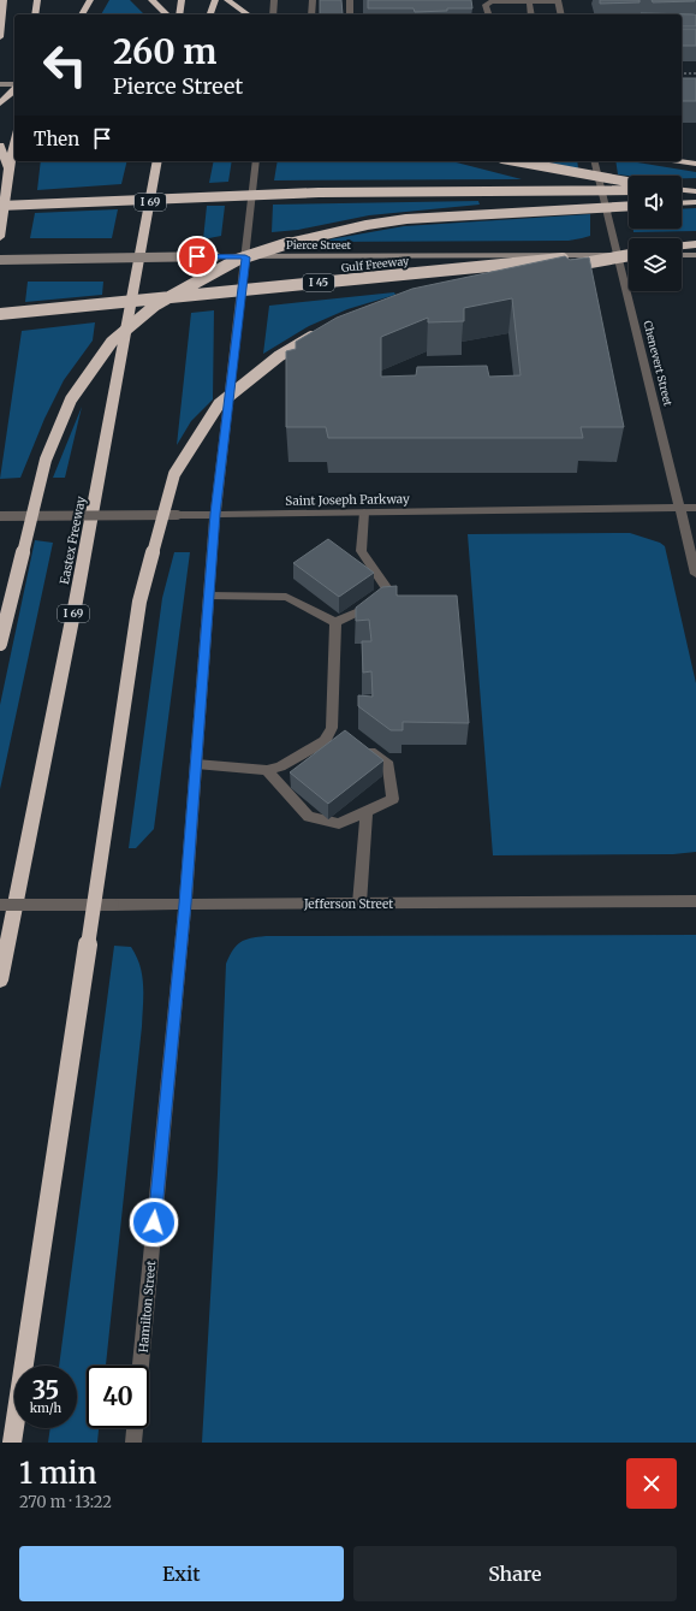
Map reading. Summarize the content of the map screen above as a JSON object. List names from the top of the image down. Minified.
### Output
{"streets":{"highway":["I 69","Gulf Freeway","I 45","Eastex Freeway"],"main road":["Pierce Street"],"street":["Chenevert Street","Saint Joseph Parkway","Jefferson Street","Hamilton Street"]},"crossings":[["Pierce Street","Chenevert Street"],["Pierce Street","Hamilton Street"],["Chenevert Street","Saint Joseph Parkway"],["Saint Joseph Parkway","Hamilton Street"],["Jefferson Street","Hamilton Street"]],"page":{"turn":["260 m","Pierce Street"],"then":"Then","speed":"35 km/h","limit":"40","heading":["1 min","270 m · 13:22"],"buttons":["Exit","Share"]}}
